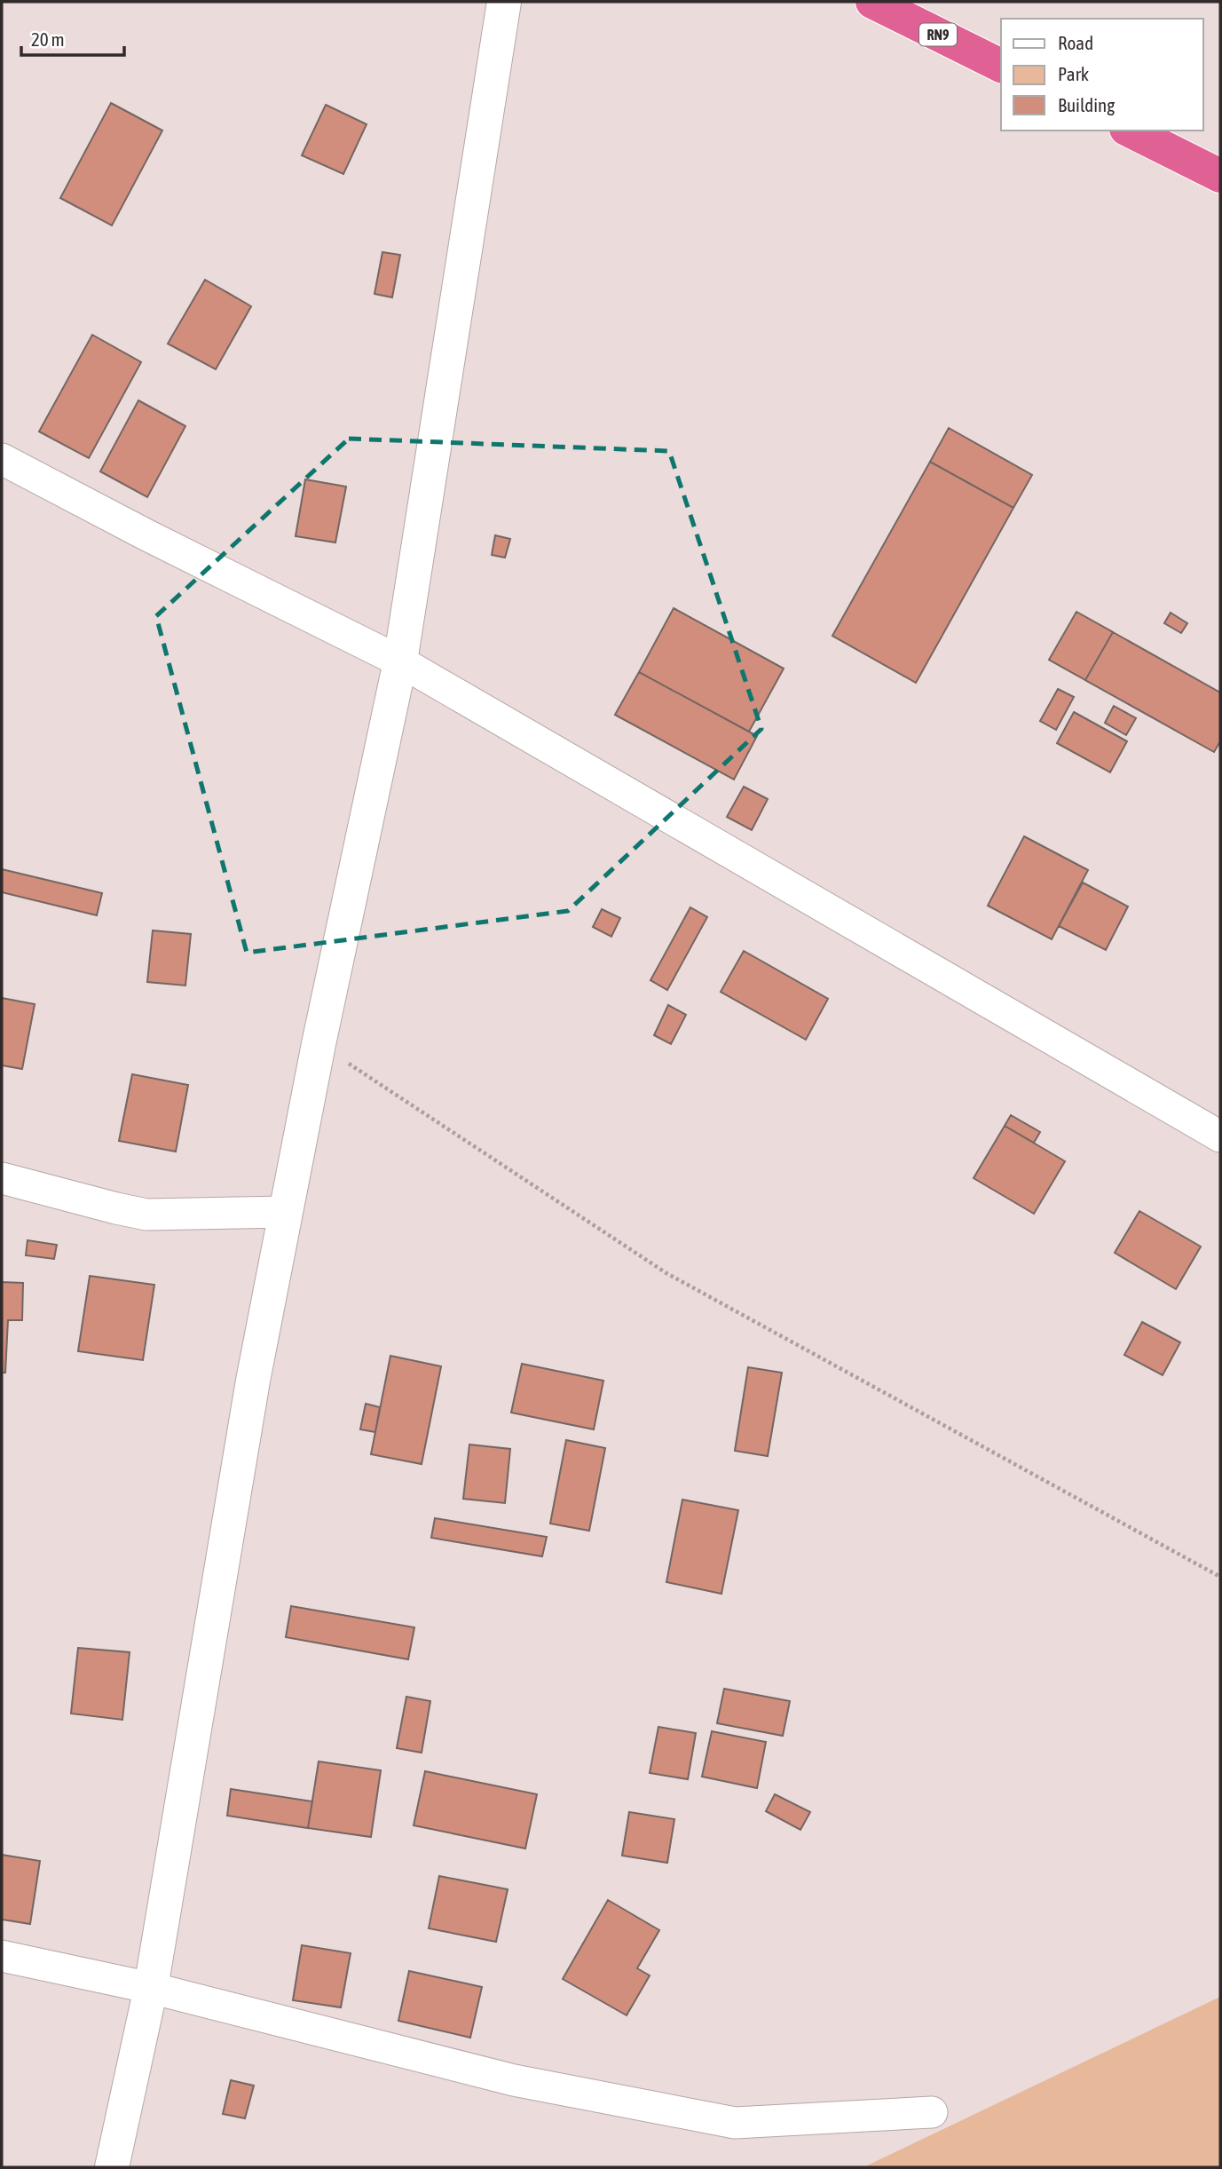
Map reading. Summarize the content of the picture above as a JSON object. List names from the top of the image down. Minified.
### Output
{"streets":{"highway":["RN9"]},"legend":["Road","Park","Building"],"scale_bar":"20 m"}
